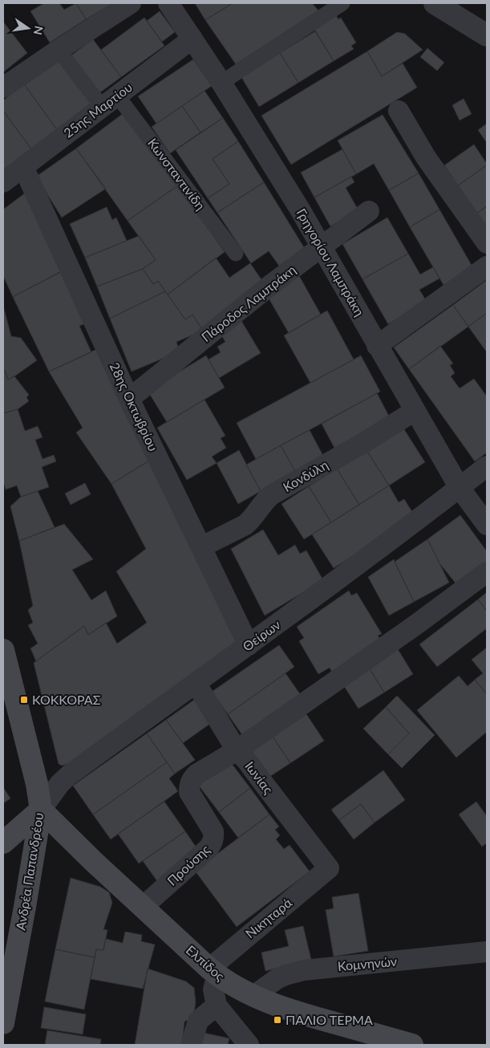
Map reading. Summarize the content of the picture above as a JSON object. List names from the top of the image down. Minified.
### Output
{"streets":{"main road":["Ανδρέα Παπανδρέου","Ελπίδος"],"street":["25ης Μαρτίου","Κωνσταντινίδη","Γρηγορίου Λαμπράκη","Πάροδος Λαμπράκη","28ης Οκτωβρίου","Κονδύλη","Θείρων","Ιωνίας","Προύσης","Νικηταρά","Κομνηνών"]},"crossings":[["25ης Μαρτίου","Κωνσταντινίδη"],["25ης Μαρτίου","Γρηγορίου Λαμπράκη"],["25ης Μαρτίου","28ης Οκτωβρίου"],["Γρηγορίου Λαμπράκη","Πάροδος Λαμπράκη"],["Γρηγορίου Λαμπράκη","Κονδύλη"],["Γρηγορίου Λαμπράκη","Θείρων"],["Πάροδος Λαμπράκη","28ης Οκτωβρίου"],["28ης Οκτωβρίου","Κονδύλη"],["28ης Οκτωβρίου","Θείρων"],["Θείρων","Ιωνίας"],["Θείρων","Ανδρέα Παπανδρέου"],["Θείρων","Ελπίδος"],["Ιωνίας","Προύσης"],["Ιωνίας","Νικηταρά"],["Προύσης","Ελπίδος"],["Ανδρέα Παπανδρέου","Ελπίδος"],["Νικηταρά","Ελπίδος"],["Ελπίδος","Κομνηνών"]],"places":{"transit":["ΚΟΚΚΟΡΑΣ","ΠΑΛΙΟ ΤΕΡΜΑ"]},"north":"right"}
